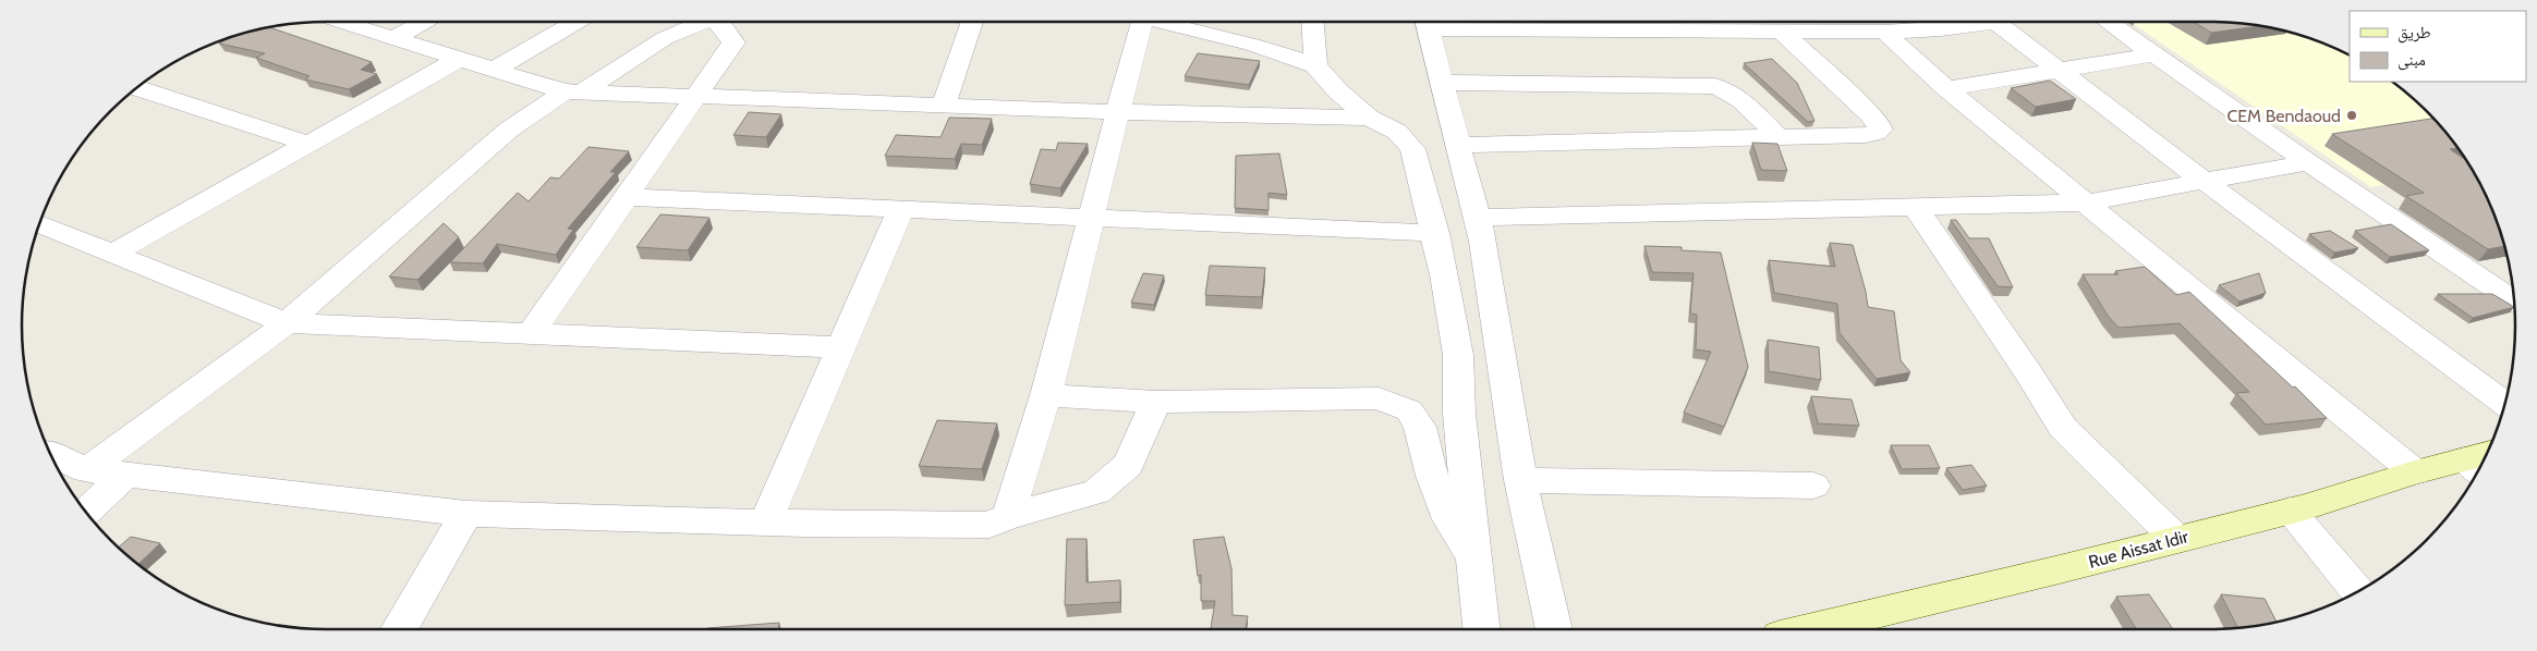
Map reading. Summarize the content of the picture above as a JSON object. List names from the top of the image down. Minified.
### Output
{"streets":{"street":["Rue Aissat Idir"]},"places":["CEM Bendaoud"],"legend":["طريق","مبنى"]}
